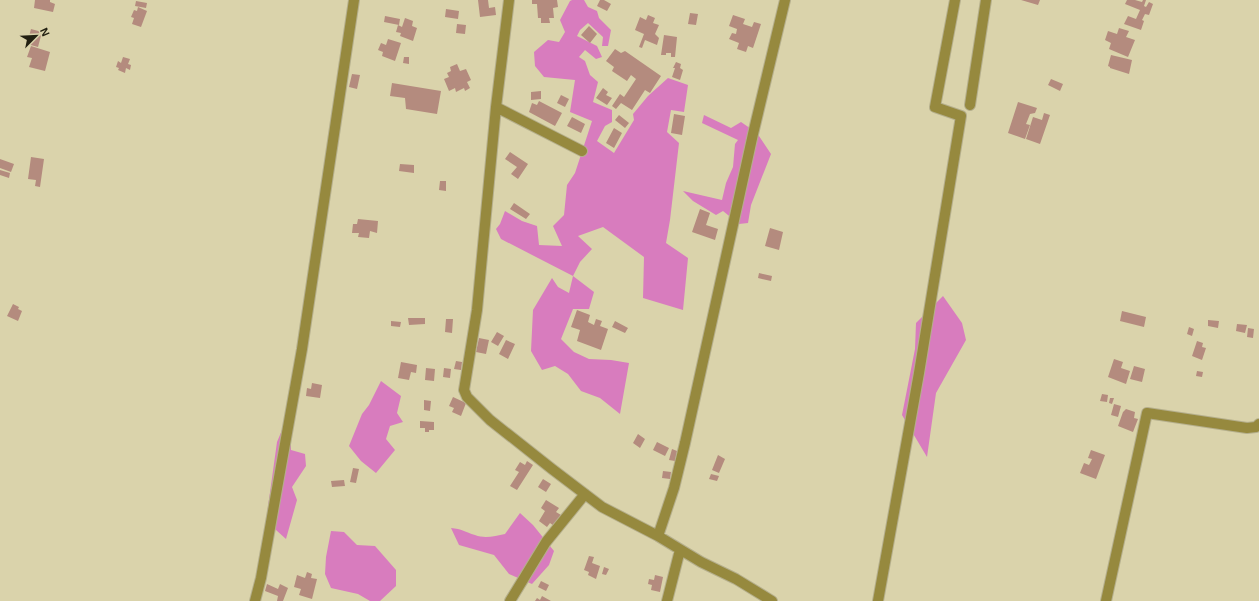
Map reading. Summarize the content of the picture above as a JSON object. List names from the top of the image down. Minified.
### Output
{"north":"top right"}
